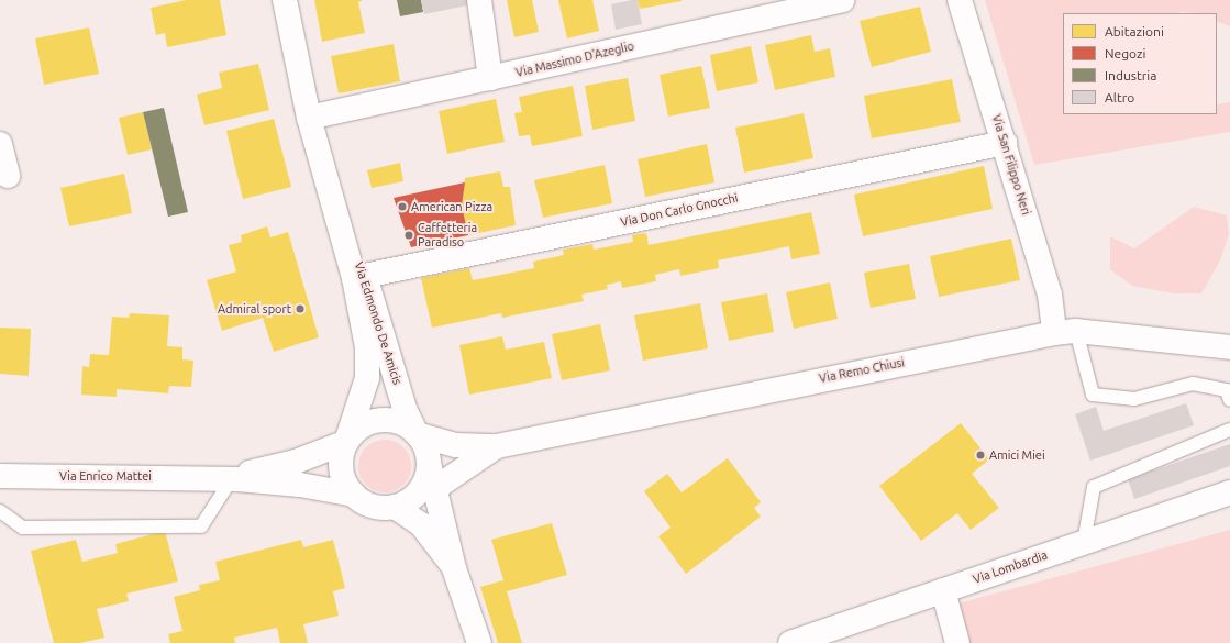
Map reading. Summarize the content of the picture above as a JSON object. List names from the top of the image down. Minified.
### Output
{"streets":{"street":["Via Massimo D'Azeglio","Via San Filippo Neri","Via Don Carlo Gnocchi","Via Edmondo De Amicis","Via Remo Chiusi","Via Enrico Mattei","Via Lombardia"]},"crossings":[["Via Massimo D'Azeglio","Via Edmondo De Amicis"],["Via San Filippo Neri","Via Don Carlo Gnocchi"],["Via San Filippo Neri","Via Remo Chiusi"],["Via Don Carlo Gnocchi","Via Edmondo De Amicis"],["Via Edmondo De Amicis","Via Remo Chiusi"],["Via Edmondo De Amicis","Via Enrico Mattei"],["Via Remo Chiusi","Via Enrico Mattei"]],"places":["American Pizza","Caffetteria Paradiso","Admiral sport","Amici Miei"],"legend":["Abitazioni","Negozi","Industria","Altro"]}
